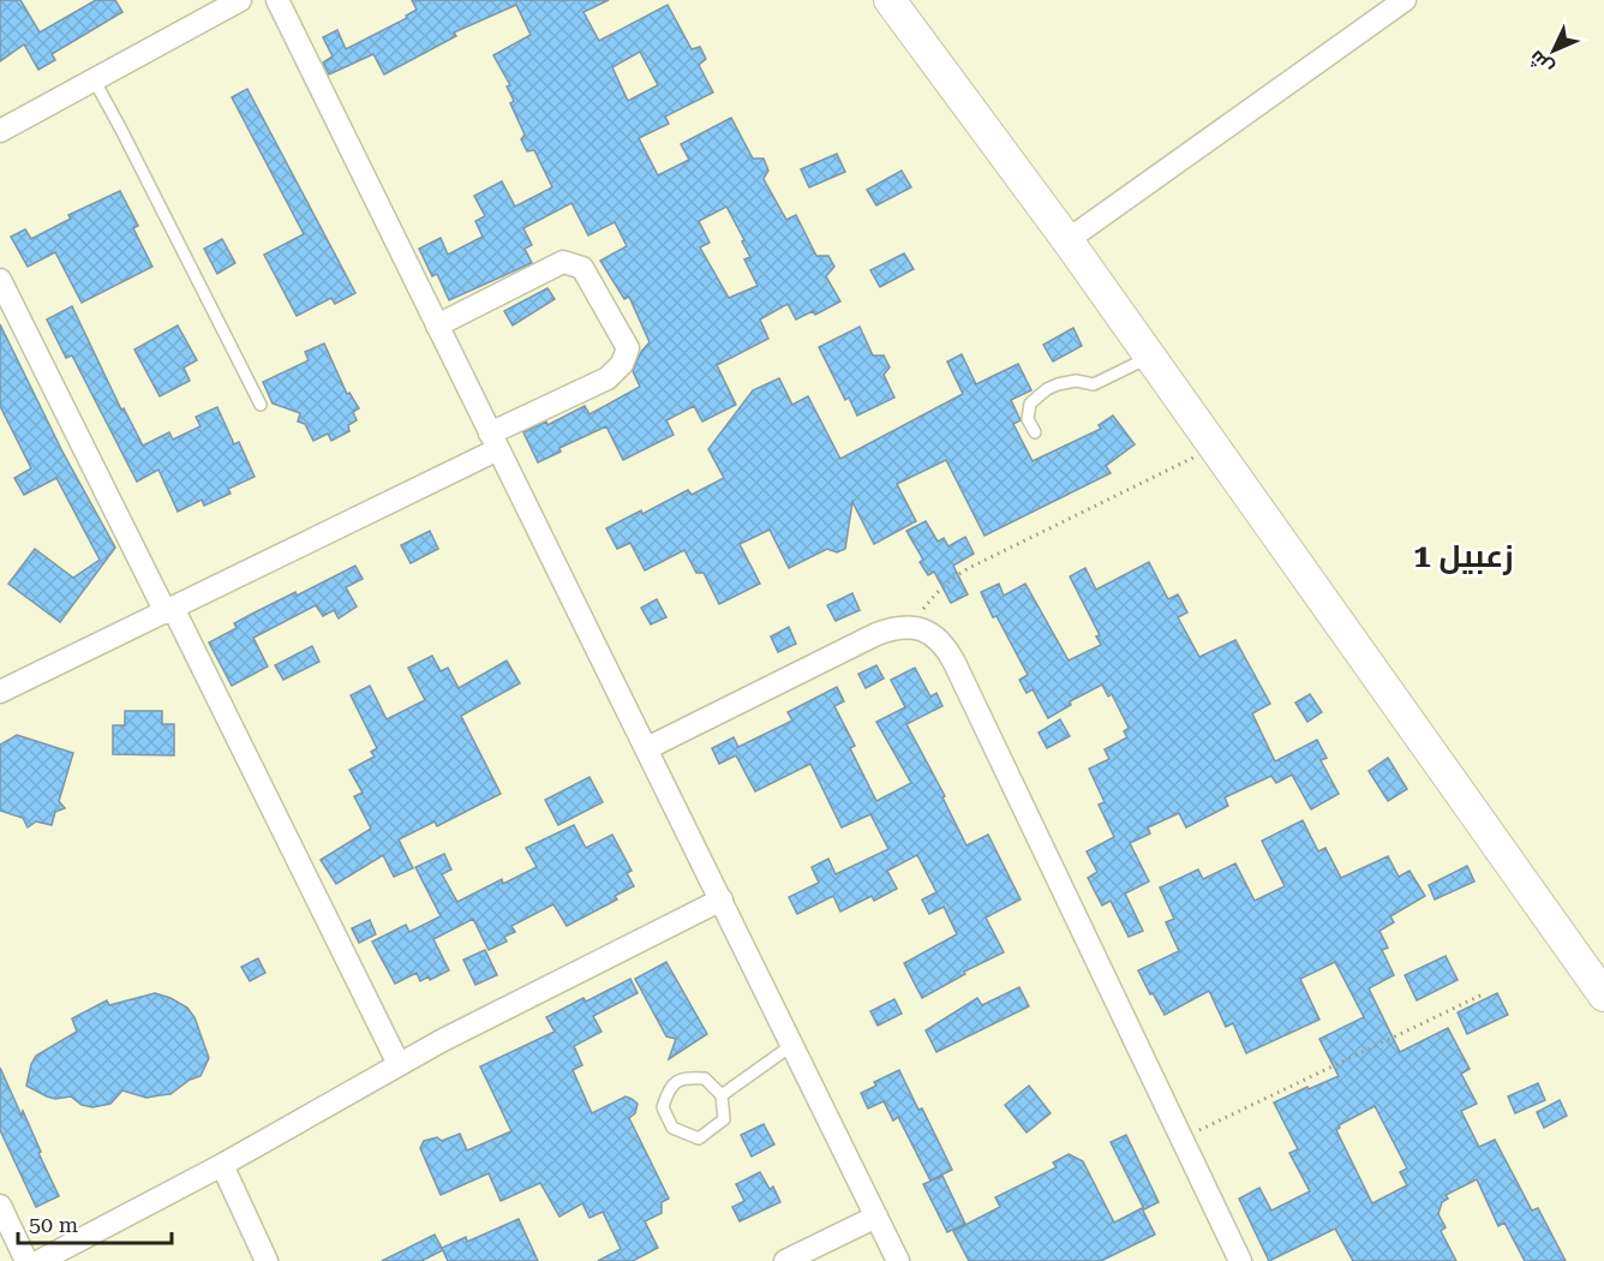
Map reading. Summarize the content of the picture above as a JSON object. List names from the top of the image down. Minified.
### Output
{"districts":["زعبيل 1"],"scale_bar":"50 m","north":"bottom left"}
